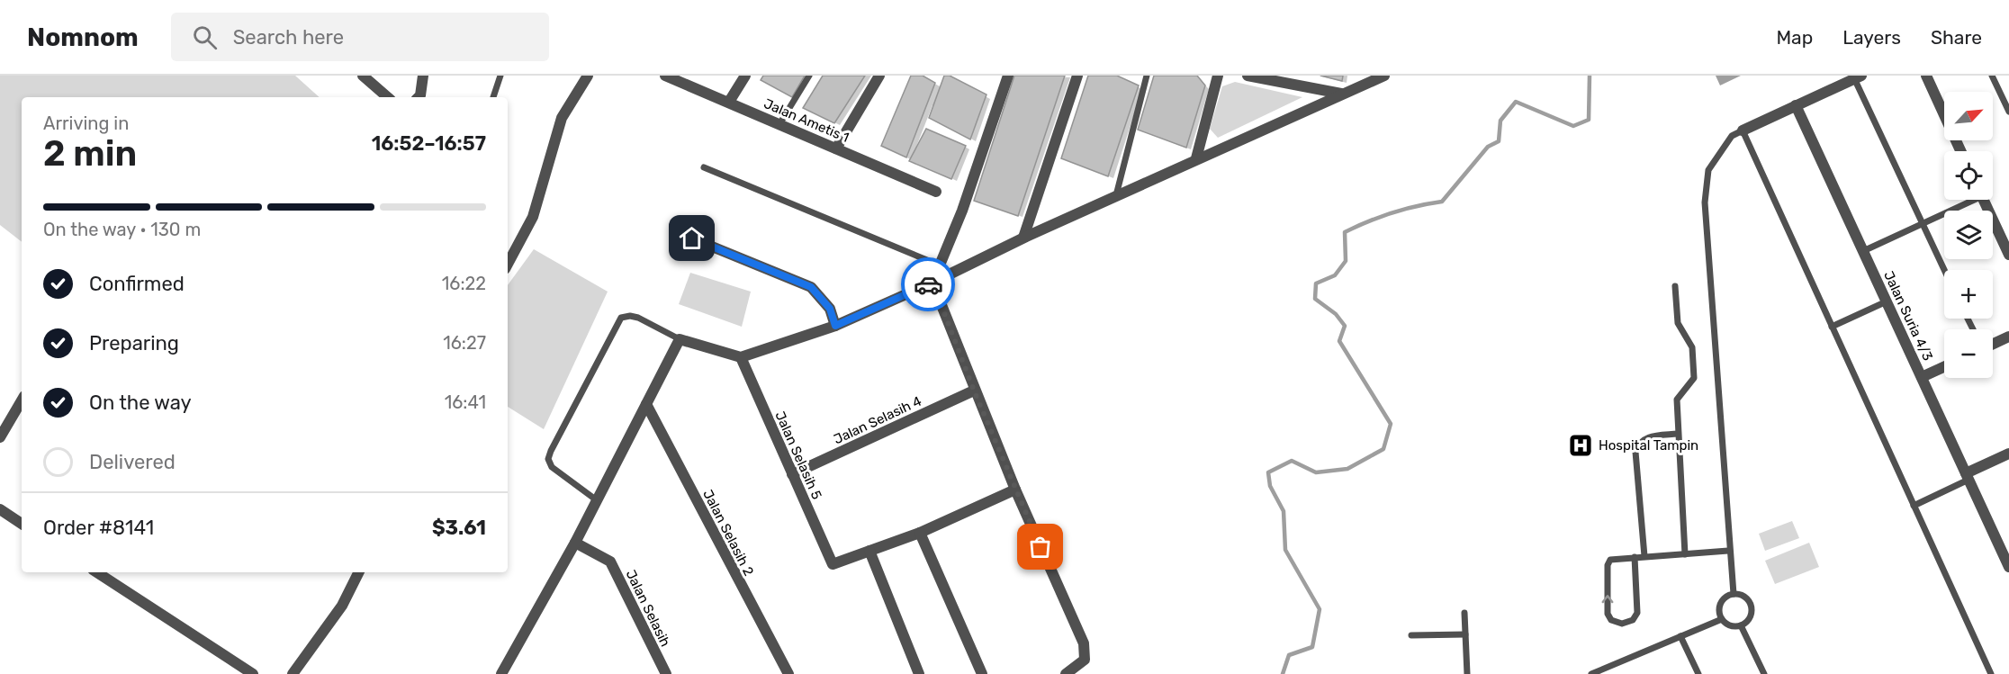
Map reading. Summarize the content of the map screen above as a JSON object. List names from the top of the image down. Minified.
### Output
{"streets":{"street":["Jalan Ametis 1","Jalan Suria 4/3","Jalan Selasih 4","Jalan Selasih 5","Jalan Selasih 2","Jalan Selasih"]},"crossings":[["Jalan Selasih 4","Jalan Selasih 5"]],"places":{"hospital":["Hospital Tampin"]},"north":"top right","page":{"header":"Nomnom","search":"Search here","nav":["Map","Layers","Share"],"map_buttons":["+","−"],"heading":["2 min","Arriving in","16:52–16:57"],"panel":["Order #8141","$3.61"],"bar":"On the way · 130 m","list":[["Confirmed","16:22"],["Preparing","16:27"],["On the way","16:41"],"Delivered"]}}
